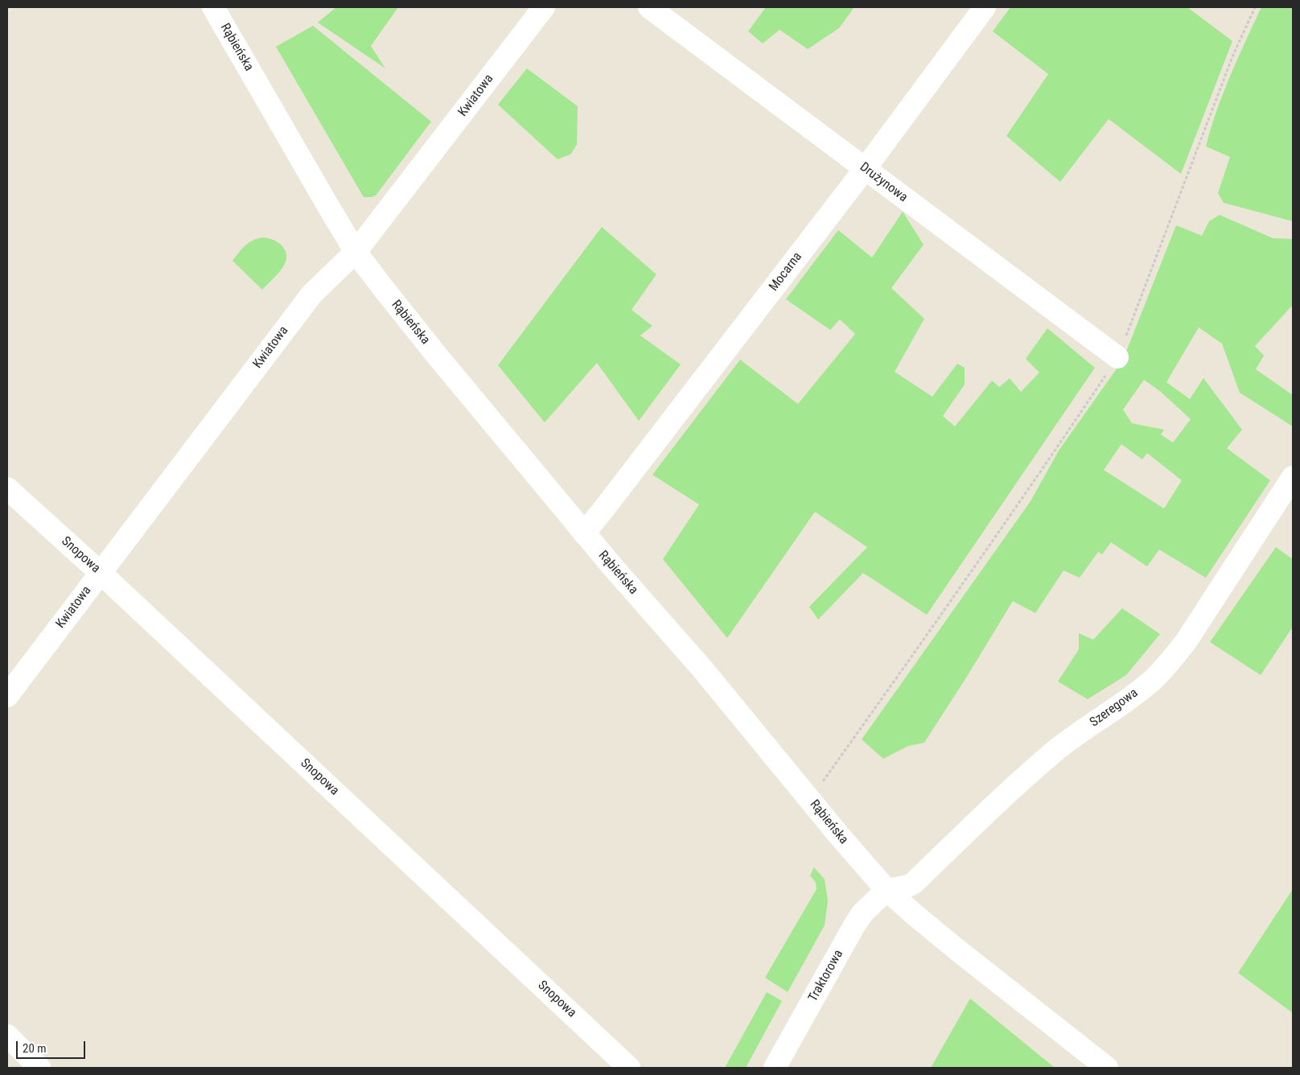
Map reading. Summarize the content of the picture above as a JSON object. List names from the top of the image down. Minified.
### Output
{"streets":{"street":["Rąbieńska","Kwiatowa","Drużynowa","Mocarna","Snopowa","Szeregowa","Traktorowa"]},"crossings":[["Rąbieńska","Kwiatowa"],["Rąbieńska","Mocarna"],["Rąbieńska","Szeregowa"],["Rąbieńska","Traktorowa"],["Kwiatowa","Snopowa"],["Drużynowa","Mocarna"],["Szeregowa","Traktorowa"]],"scale_bar":"20 m"}
